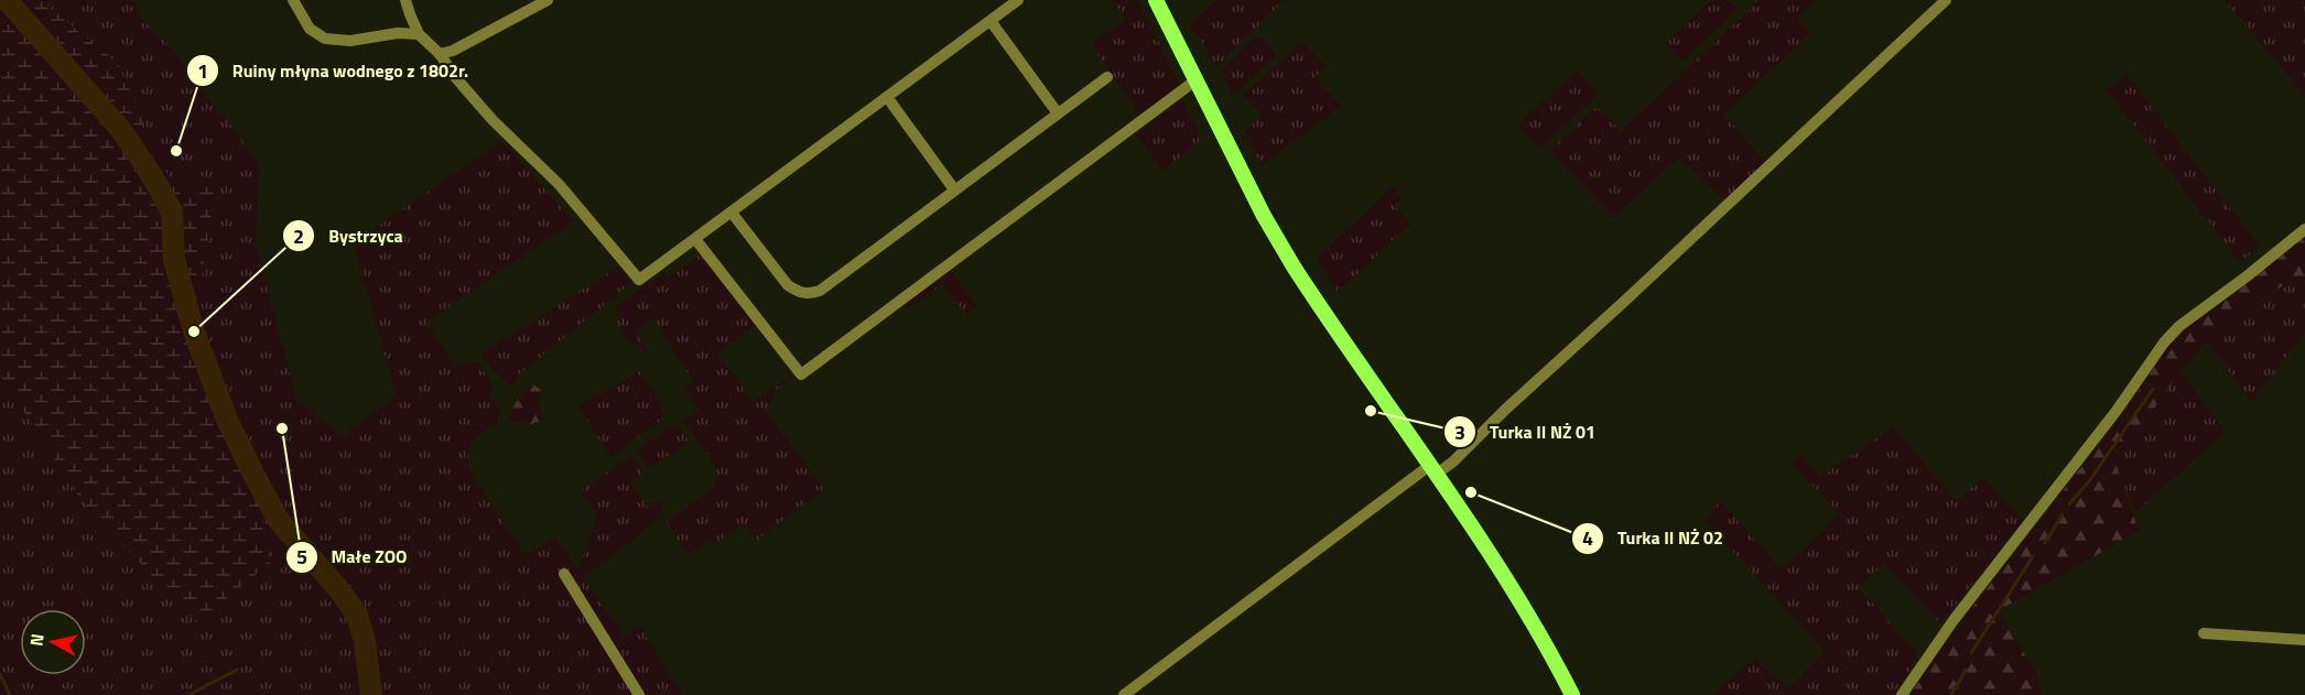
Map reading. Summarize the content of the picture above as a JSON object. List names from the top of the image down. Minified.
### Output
{"places":["Ruiny młyna wodnego z 1802r.","Bystrzyca","Turka II NŻ 01","Małe ZOO","Turka II NŻ 02"],"north":"left"}
